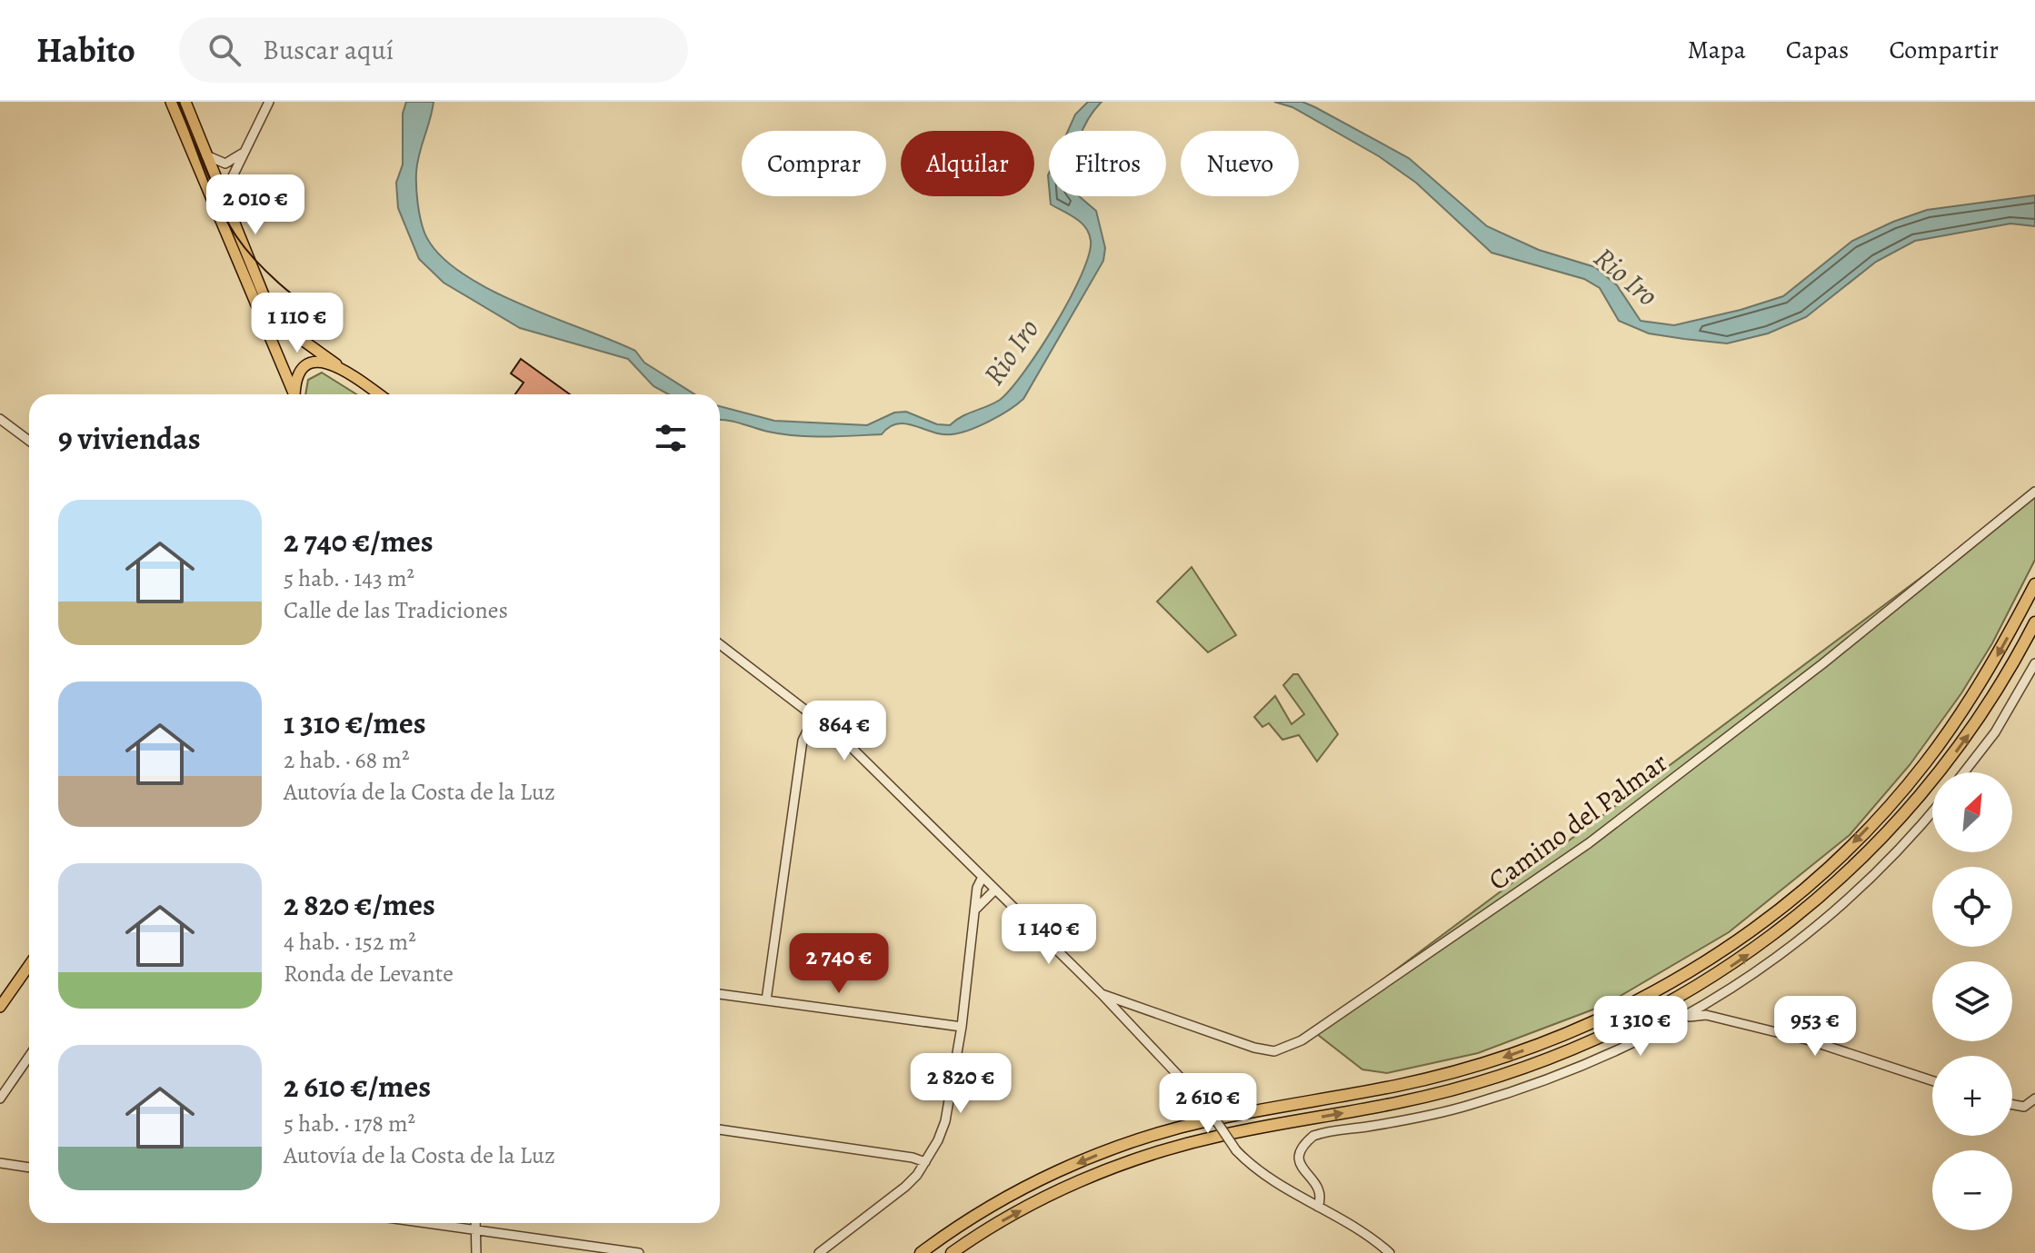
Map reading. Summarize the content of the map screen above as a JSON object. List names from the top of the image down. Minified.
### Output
{"streets":{"street":["Camino del Palmar"]},"water":["Rio Iro"],"north":"top right","page":{"header":"Habito","search":"Buscar aquí","nav":["Mapa","Capas","Compartir"],"chip":["Comprar","Alquilar","Filtros","Nuevo"],"price":["2 010 €","1 110 €","864 €","1 140 €","2 740 €","1 310 €","953 €","2 820 €","2 610 €"],"heading":"9 viviendas","list":[{"name":"2 740 €/mes","note":"5 hab. · 143 m² · Calle de las Tradiciones"},{"name":"1 310 €/mes","note":"2 hab. · 68 m² · Autovía de la Costa de la Luz"},{"name":"2 820 €/mes","note":"4 hab. · 152 m² · Ronda de Levante"},{"name":"2 610 €/mes","note":"5 hab. · 178 m² · Autovía de la Costa de la Luz"}],"map_buttons":["+","−"]}}
